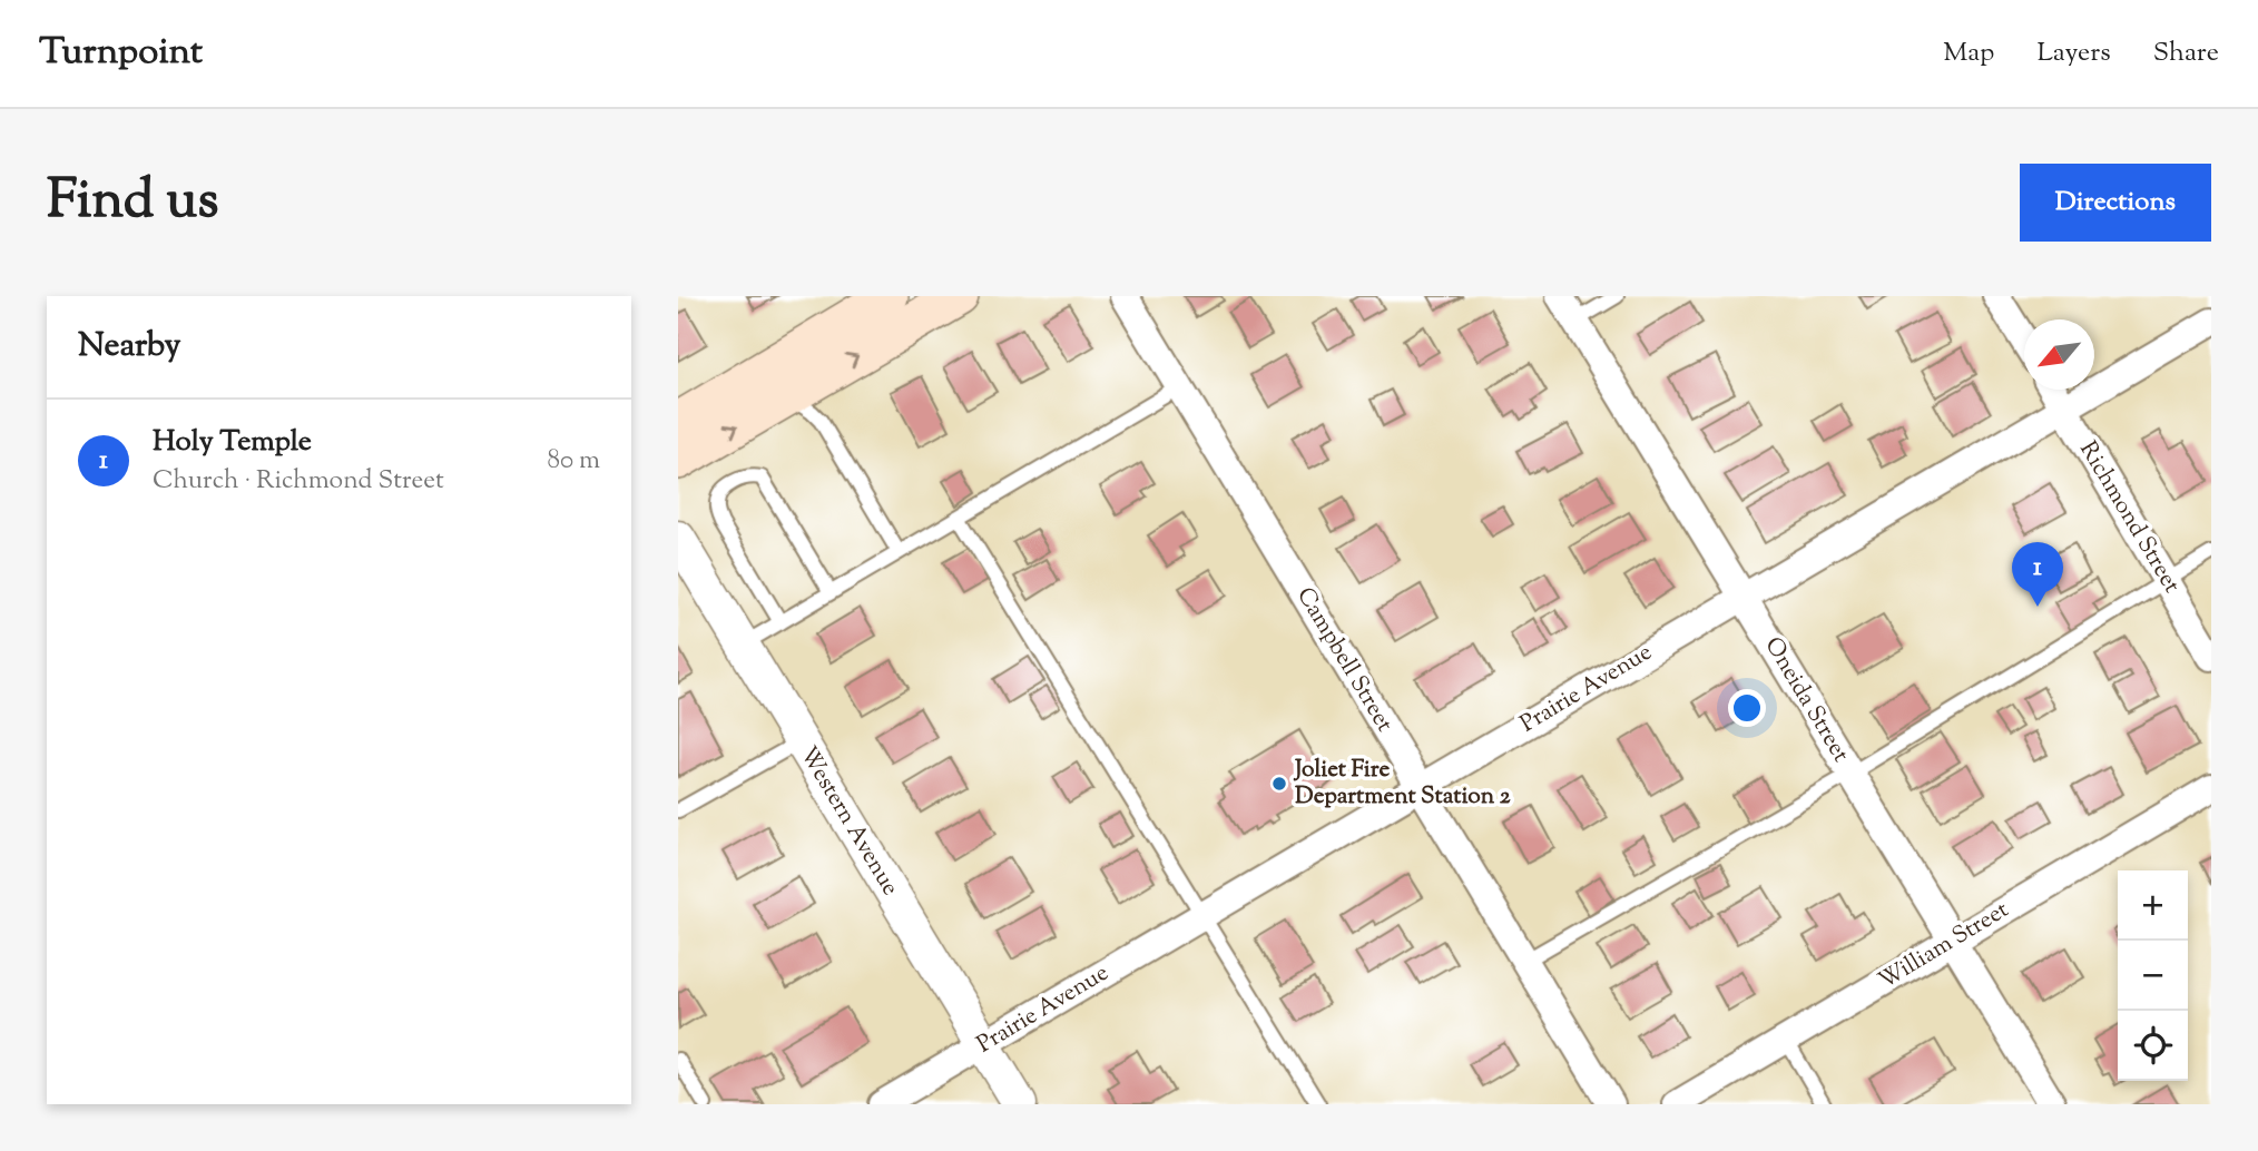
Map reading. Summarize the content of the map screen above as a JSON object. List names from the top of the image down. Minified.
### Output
{"streets":{"street":["Richmond Street","Campbell Street","Prairie Avenue","Oneida Street","Western Avenue","William Street"]},"crossings":[["Richmond Street","Prairie Avenue"],["Campbell Street","Prairie Avenue"],["Prairie Avenue","Oneida Street"],["Prairie Avenue","Western Avenue"],["Oneida Street","William Street"]],"places":["Joliet Fire Department Station 2"],"north":"bottom left","page":{"header":"Turnpoint","nav":["Map","Layers","Share"],"title":"Find us","buttons":"Directions","heading":"Nearby","list":[{"mark":"1","name":"Holy Temple","note":"Church · Richmond Street","value":"80 m"}],"pins":"1","map_buttons":["+","−"]}}
